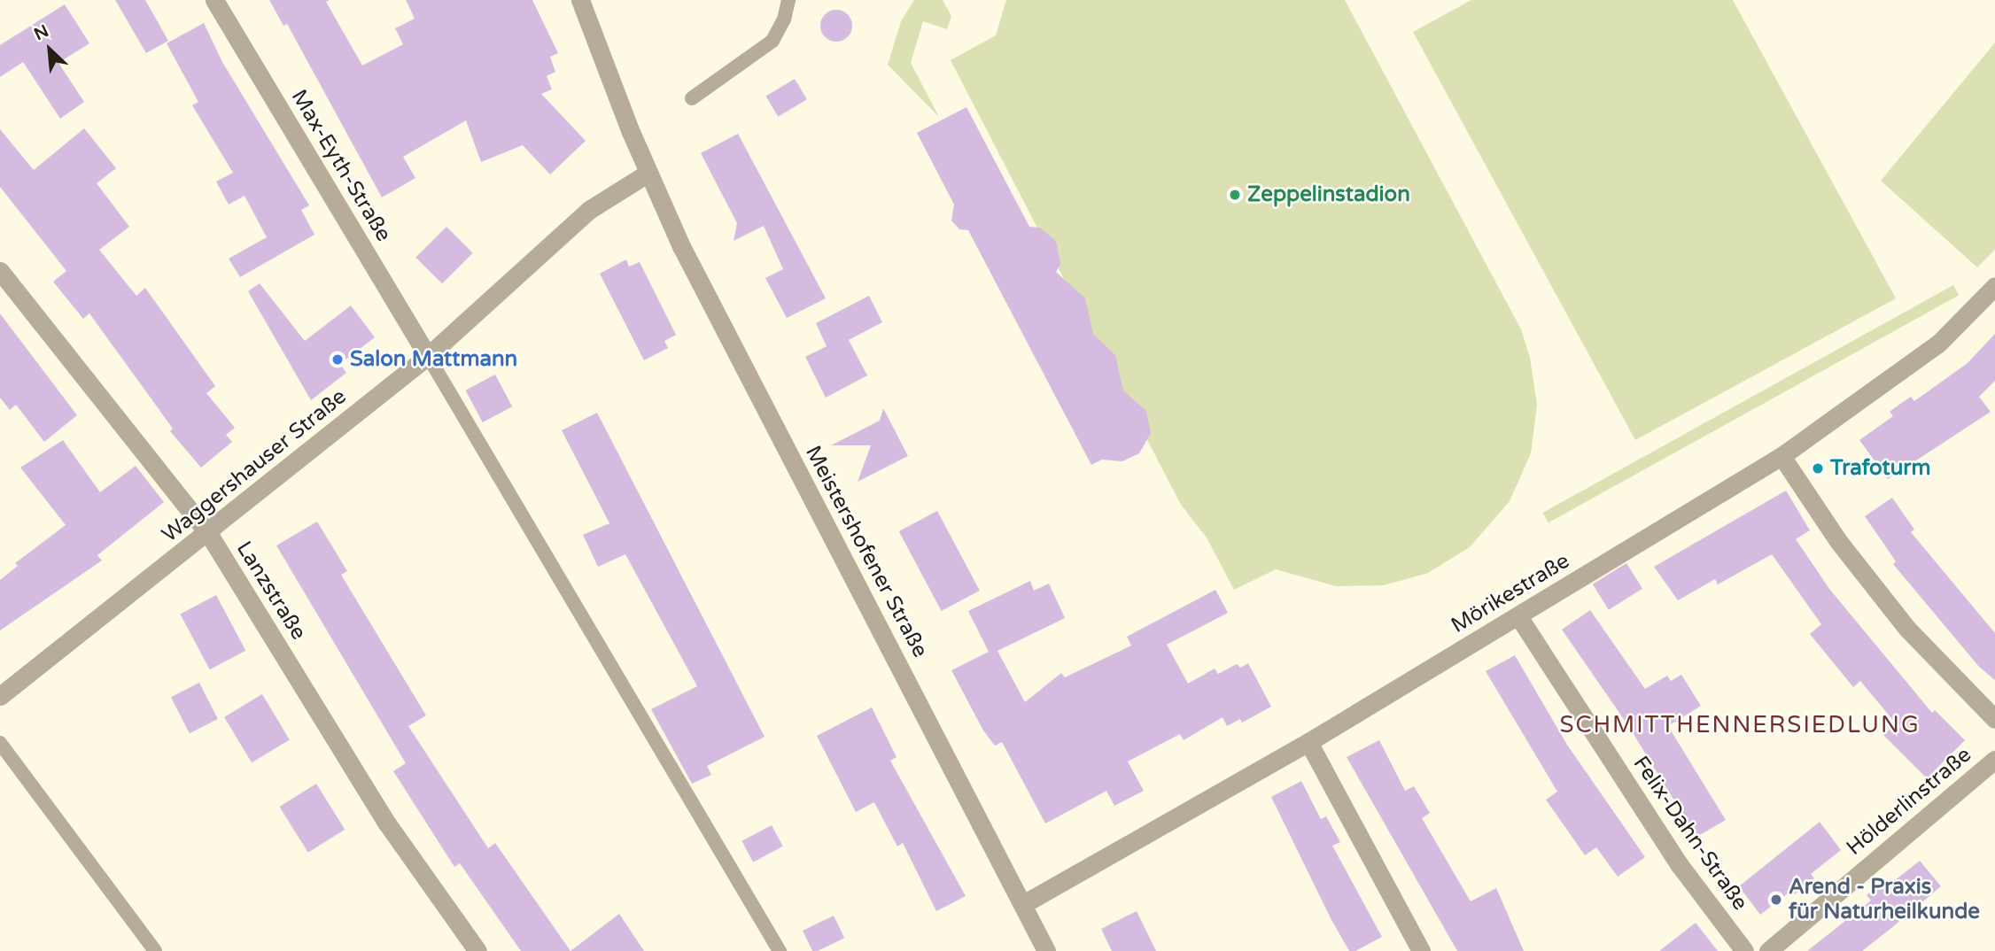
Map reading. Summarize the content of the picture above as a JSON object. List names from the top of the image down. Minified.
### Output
{"streets":{"street":["Max-Eyth-Straße","Waggershauser Straße","Meistershofener Straße","Lanzstraße","Mörikestraße","Hölderlinstraße","Felix-Dahn-Straße"]},"crossings":[["Max-Eyth-Straße","Waggershauser Straße"],["Waggershauser Straße","Meistershofener Straße"],["Waggershauser Straße","Lanzstraße"],["Meistershofener Straße","Mörikestraße"],["Mörikestraße","Felix-Dahn-Straße"]],"districts":["SCHMITTHENNERSIEDLUNG"],"places":["Zeppelinstadion","Salon Mattmann","Trafoturm","Arend - Praxis für Naturheilkunde"],"north":"top left"}
